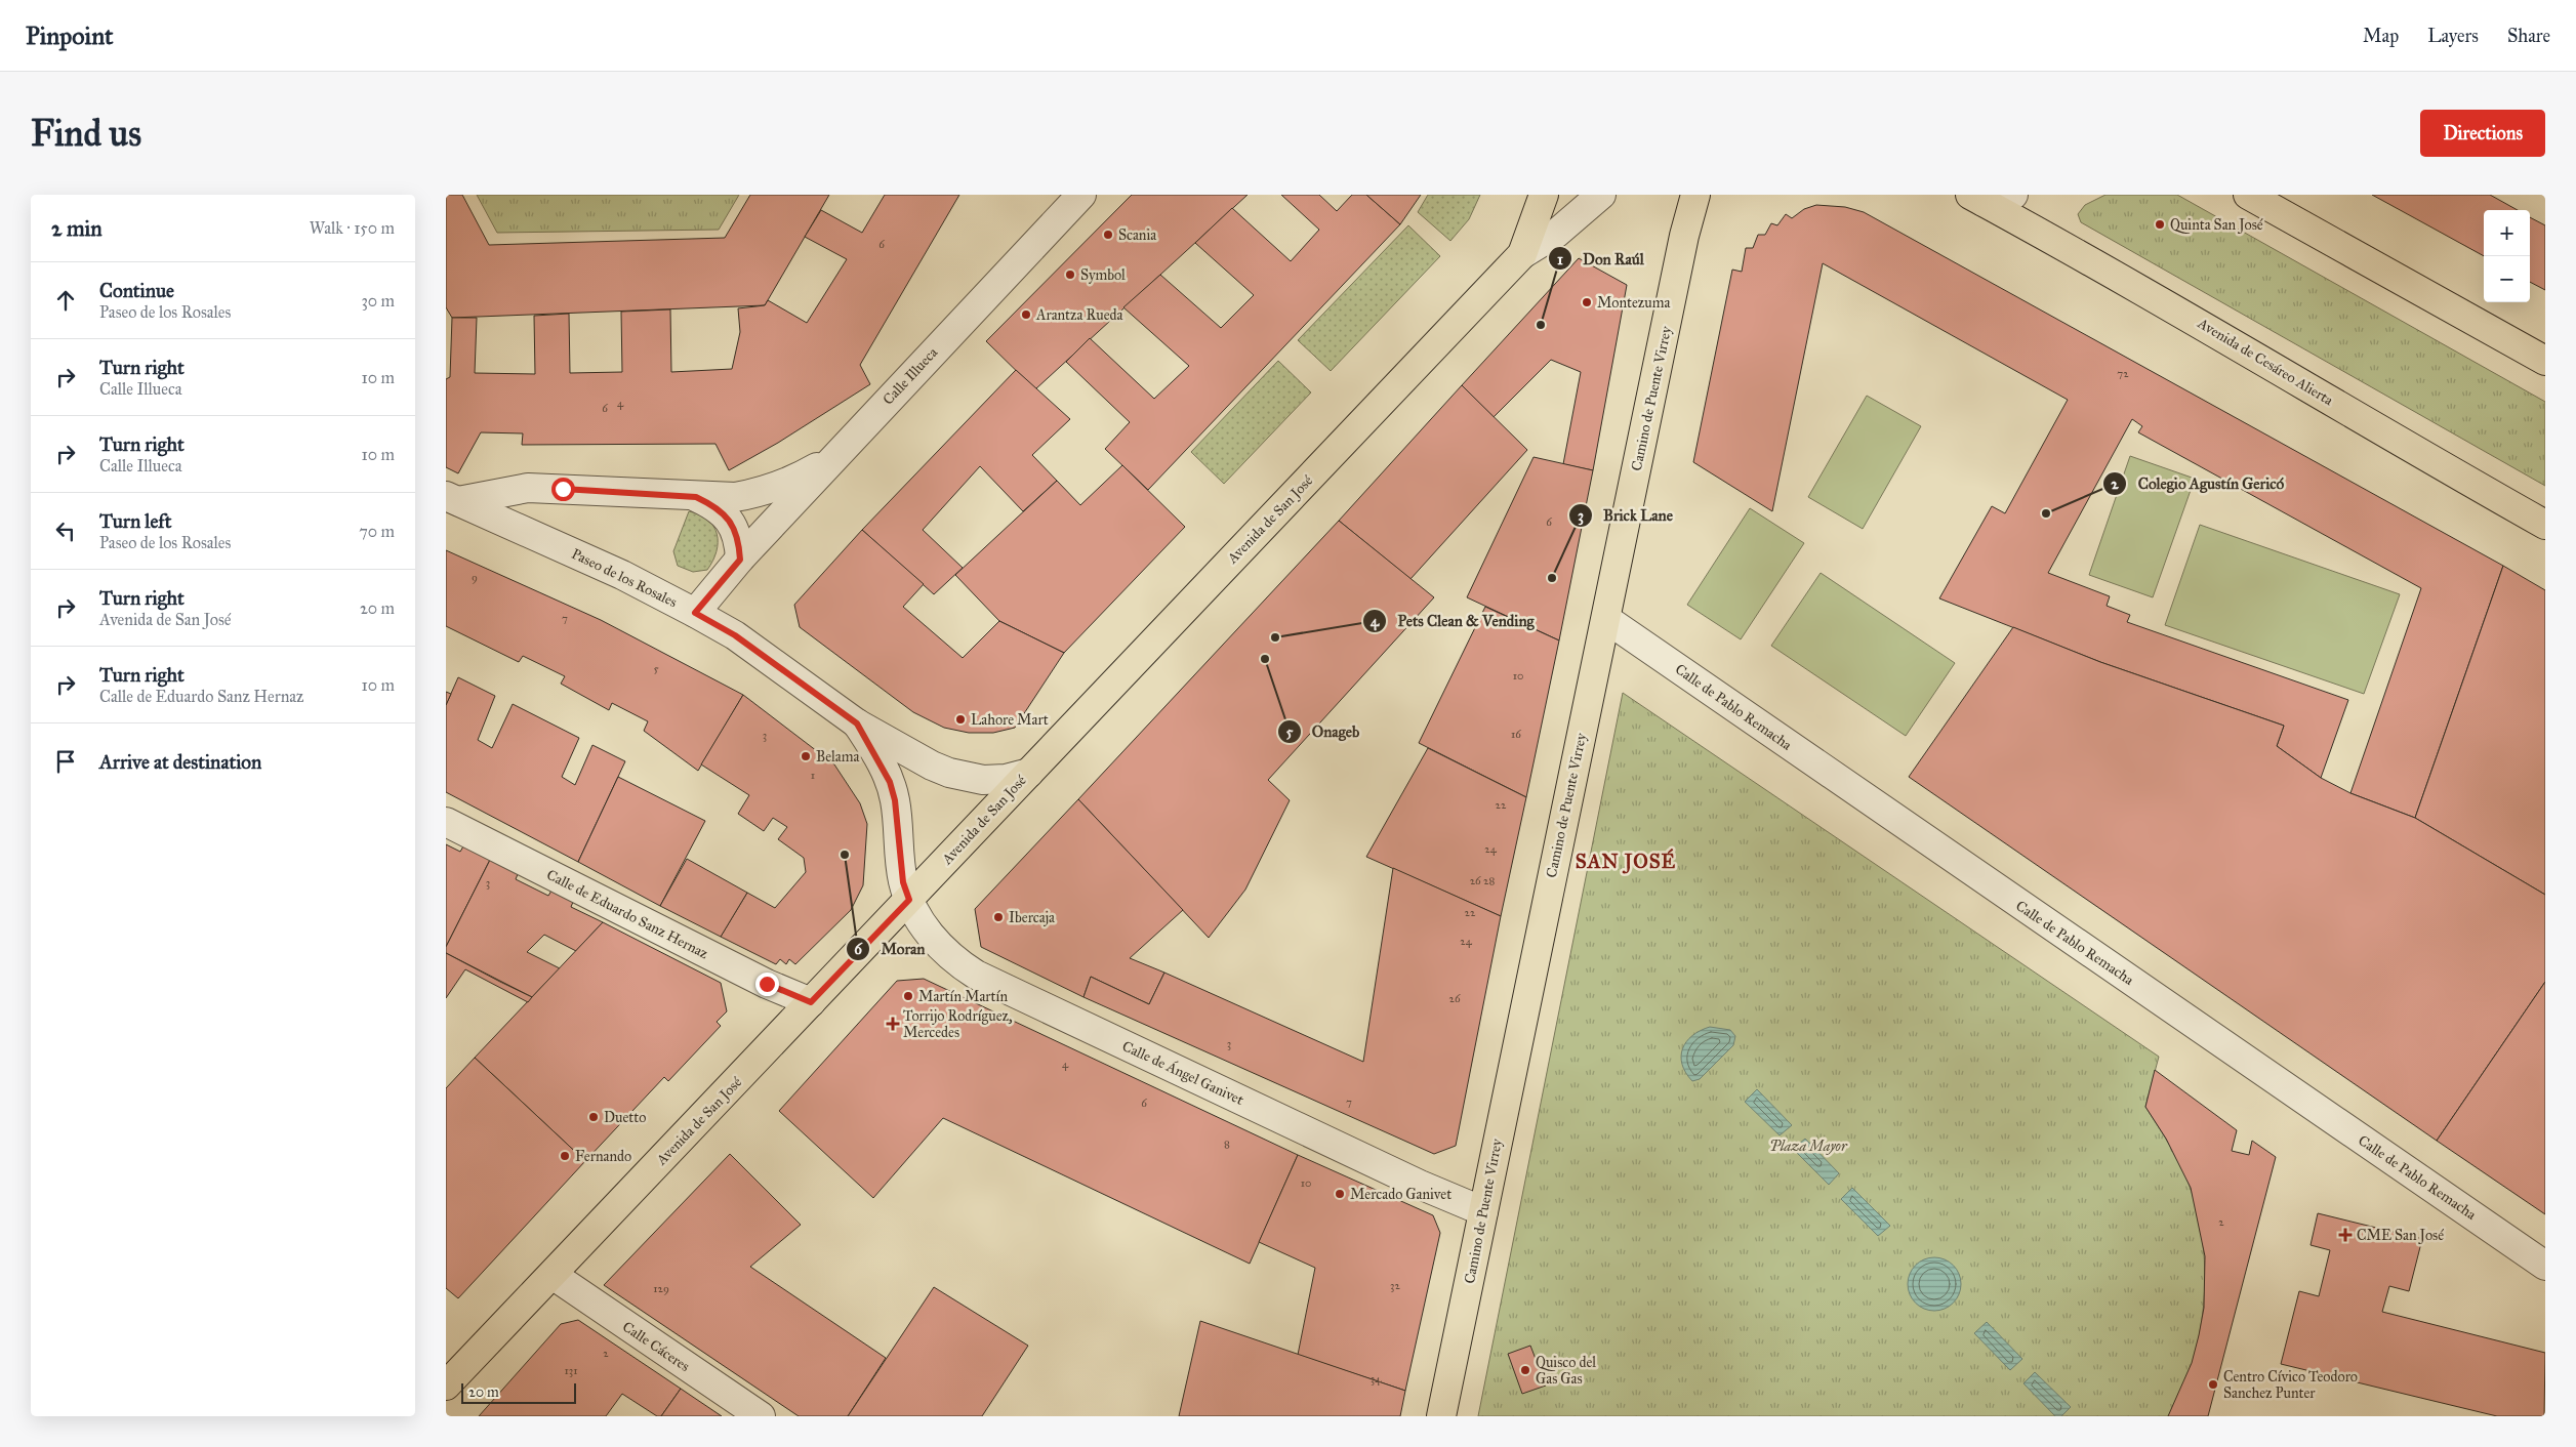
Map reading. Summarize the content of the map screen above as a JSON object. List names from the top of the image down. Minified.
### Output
{"streets":{"main road":["Avenida de Cesáreo Alierta","Camino de Puente Virrey","Avenida de San José"],"street":["Calle Illueca","Paseo de los Rosales","Calle de Pablo Remacha","Calle de Eduardo Sanz Hernaz","Calle de Ángel Ganivet","Calle Cáceres"]},"crossings":[["Calle Illueca","Paseo de los Rosales"],["Camino de Puente Virrey","Calle de Pablo Remacha"],["Camino de Puente Virrey","Calle de Ángel Ganivet"],["Avenida de San José","Paseo de los Rosales"],["Avenida de San José","Calle de Eduardo Sanz Hernaz"],["Avenida de San José","Calle de Ángel Ganivet"],["Avenida de San José","Calle Cáceres"],["Paseo de los Rosales","Calle de Ángel Ganivet"]],"districts":["SAN JOSÉ"],"parks":["Plaza Mayor"],"places":{"other":["Quinta San José","Scania","Symbol","Montezuma","Arantza Rueda","Don Raúl","Colegio Agustín Gericó","Brick Lane","Pets Clean & Vending","Onageb","Lahore Mart","Belama","Moran","Ibercaja","Martín Martín","Duetto","Fernando","Mercado Ganivet","Quisco del Gas Gas","Centro Cívico Teodoro Sanchez Punter"],"health":["Torrijo Rodríguez, Mercedes","CME San José"]},"house_numbers":["6","72","4","6","6","9","7","5","10","16","3","1","22","24","26 28","3","22","24","26","3","4","7","6","8","10","2","32","129","2","131","34"],"scale_bar":"20 m","page":{"header":"Pinpoint","nav":["Map","Layers","Share"],"buttons":"Directions","title":"Find us","heading":["2 min","Walk · 150 m"],"map_buttons":["+","−"],"list":[["Continue","Paseo de los Rosales","30 m"],["Turn right","Calle Illueca","10 m"],["Turn right","Calle Illueca","10 m"],["Turn left","Paseo de los Rosales","70 m"],["Turn right","Avenida de San José","20 m"],["Turn right","Calle de Eduardo Sanz Hernaz","10 m"],"Arrive at destination"],"scale":"20 m"}}
